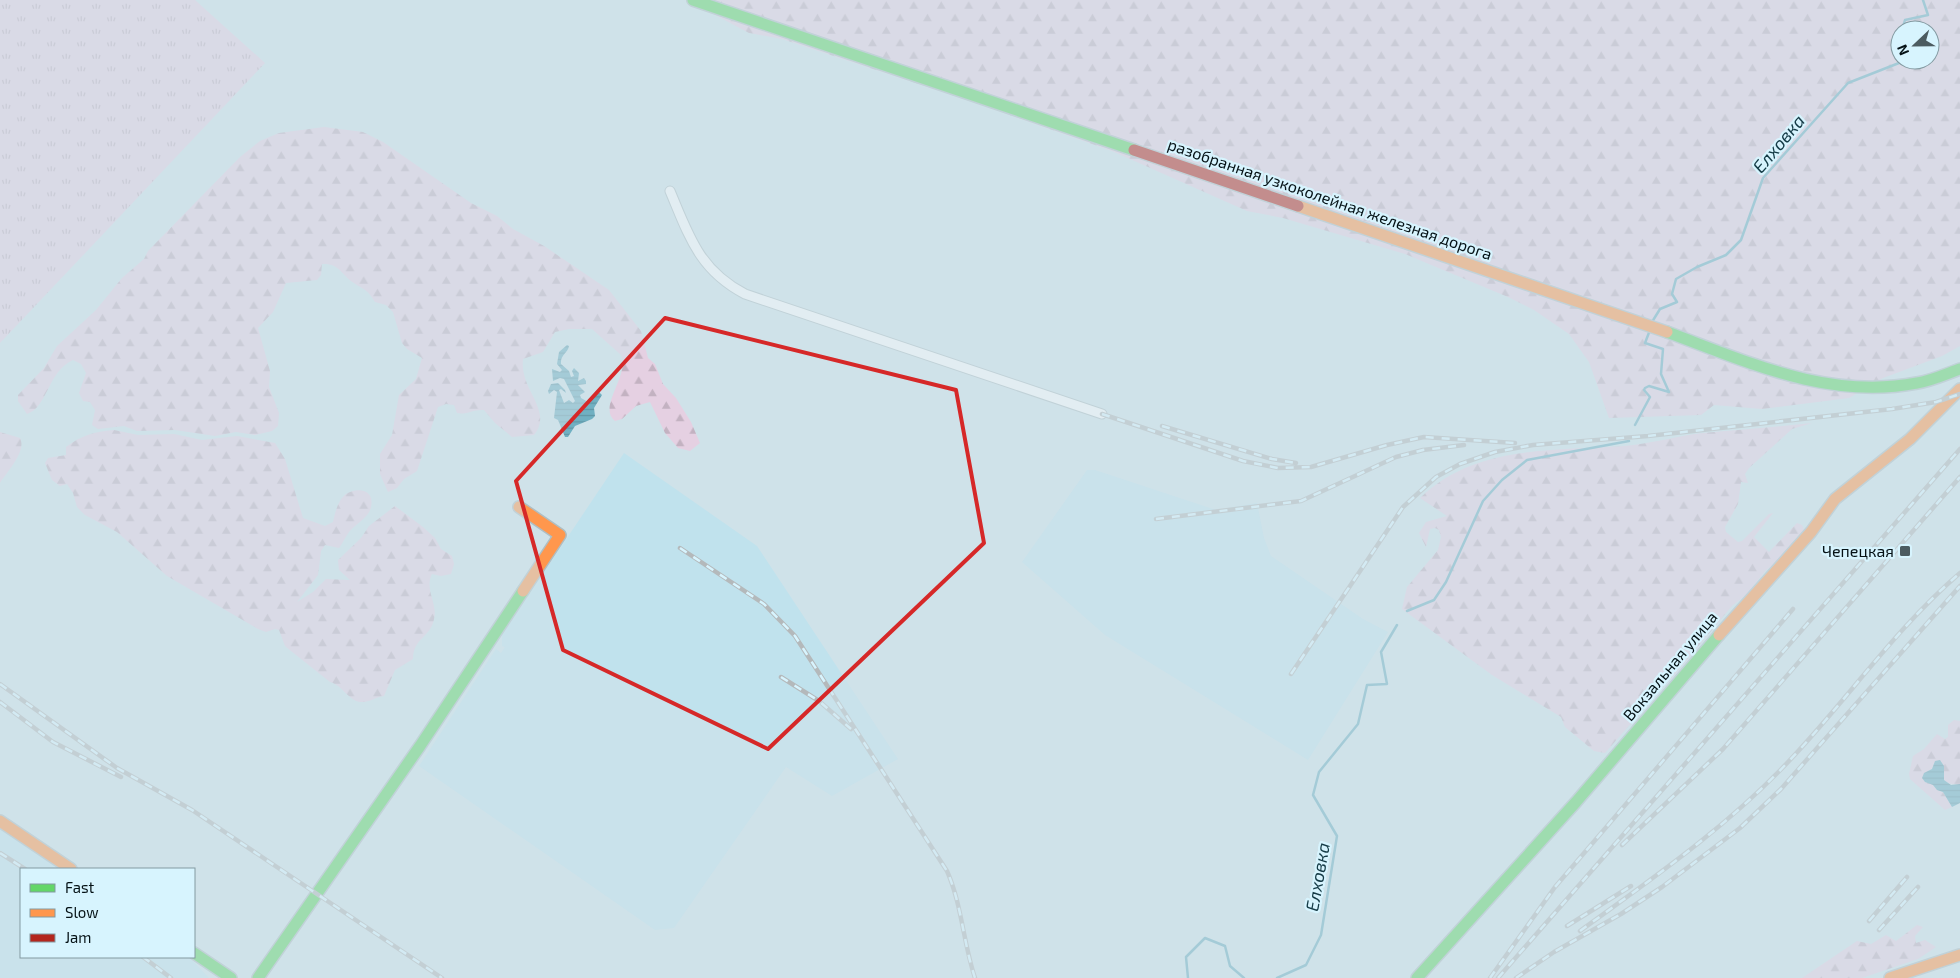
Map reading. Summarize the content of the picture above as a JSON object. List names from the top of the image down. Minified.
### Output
{"streets":{"street":["разобранная узкоколейная железная дорога","Вокзальная улица"]},"water":["Елховка"],"places":{"transit":["Чепецкая"]},"legend":["Fast","Slow","Jam"],"north":"left"}
